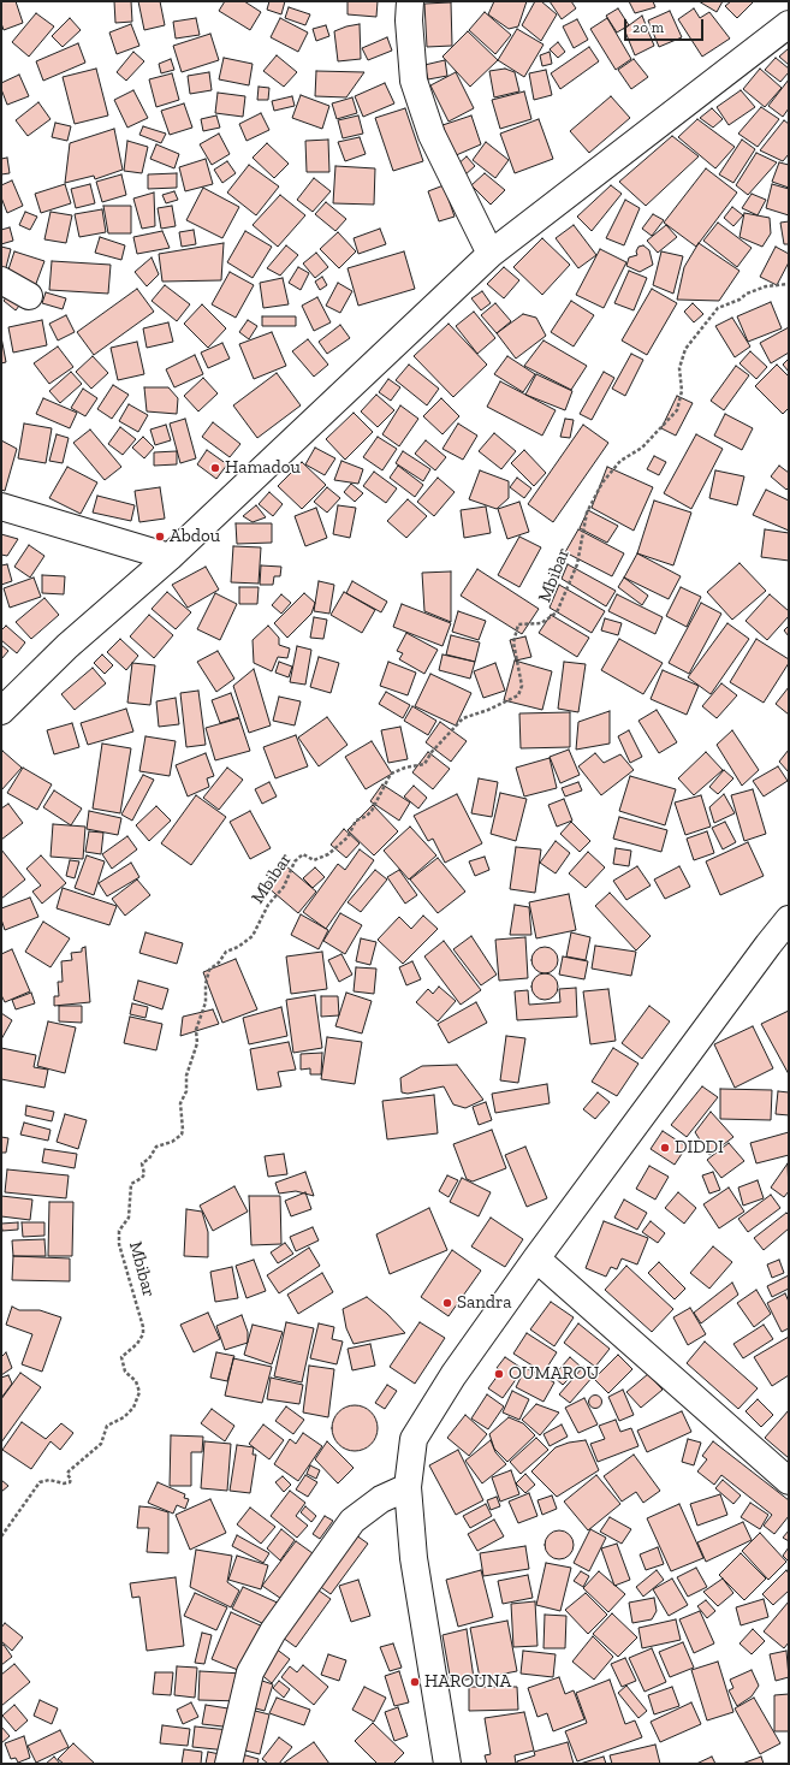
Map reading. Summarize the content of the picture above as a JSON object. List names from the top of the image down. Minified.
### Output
{"streets":{"path":["Mbibar"]},"places":["Hamadou","Abdou","DIDDI","Sandra","OUMAROU","HAROUNA"],"scale_bar":"20 m"}
